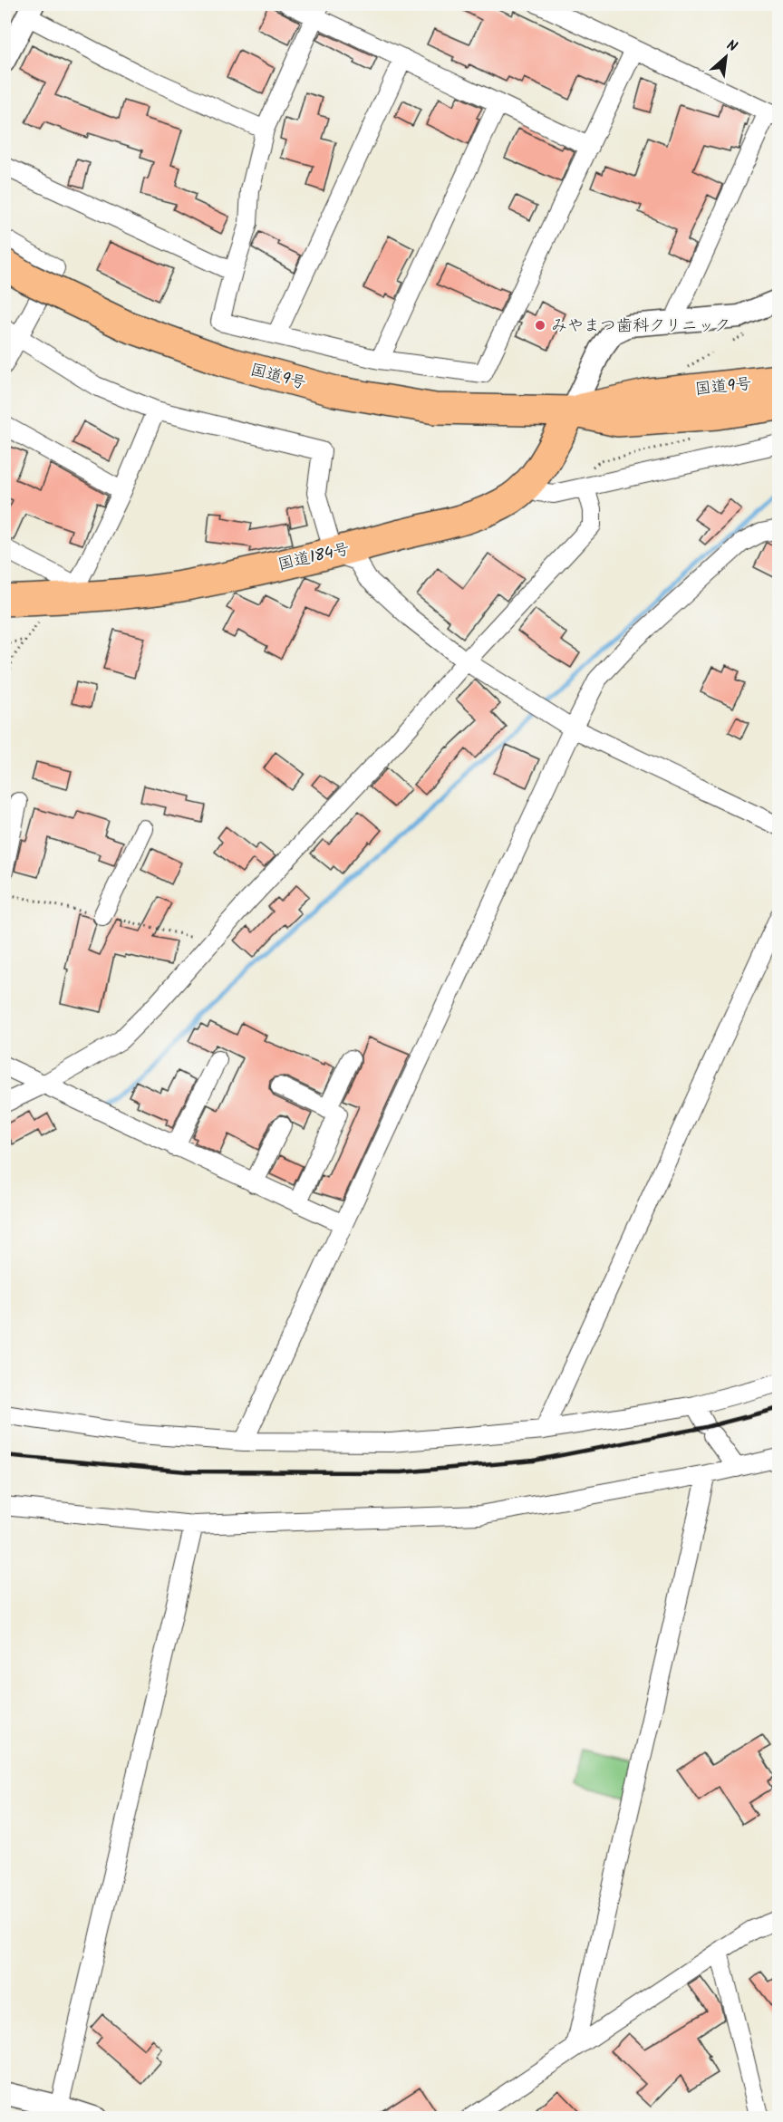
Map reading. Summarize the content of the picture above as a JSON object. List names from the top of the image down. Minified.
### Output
{"streets":{"highway":["国道9号","国道184号"]},"crossings":[["国道9号","国道184号"]],"places":["みやまつ歯科クリニック"],"north":"top right"}
